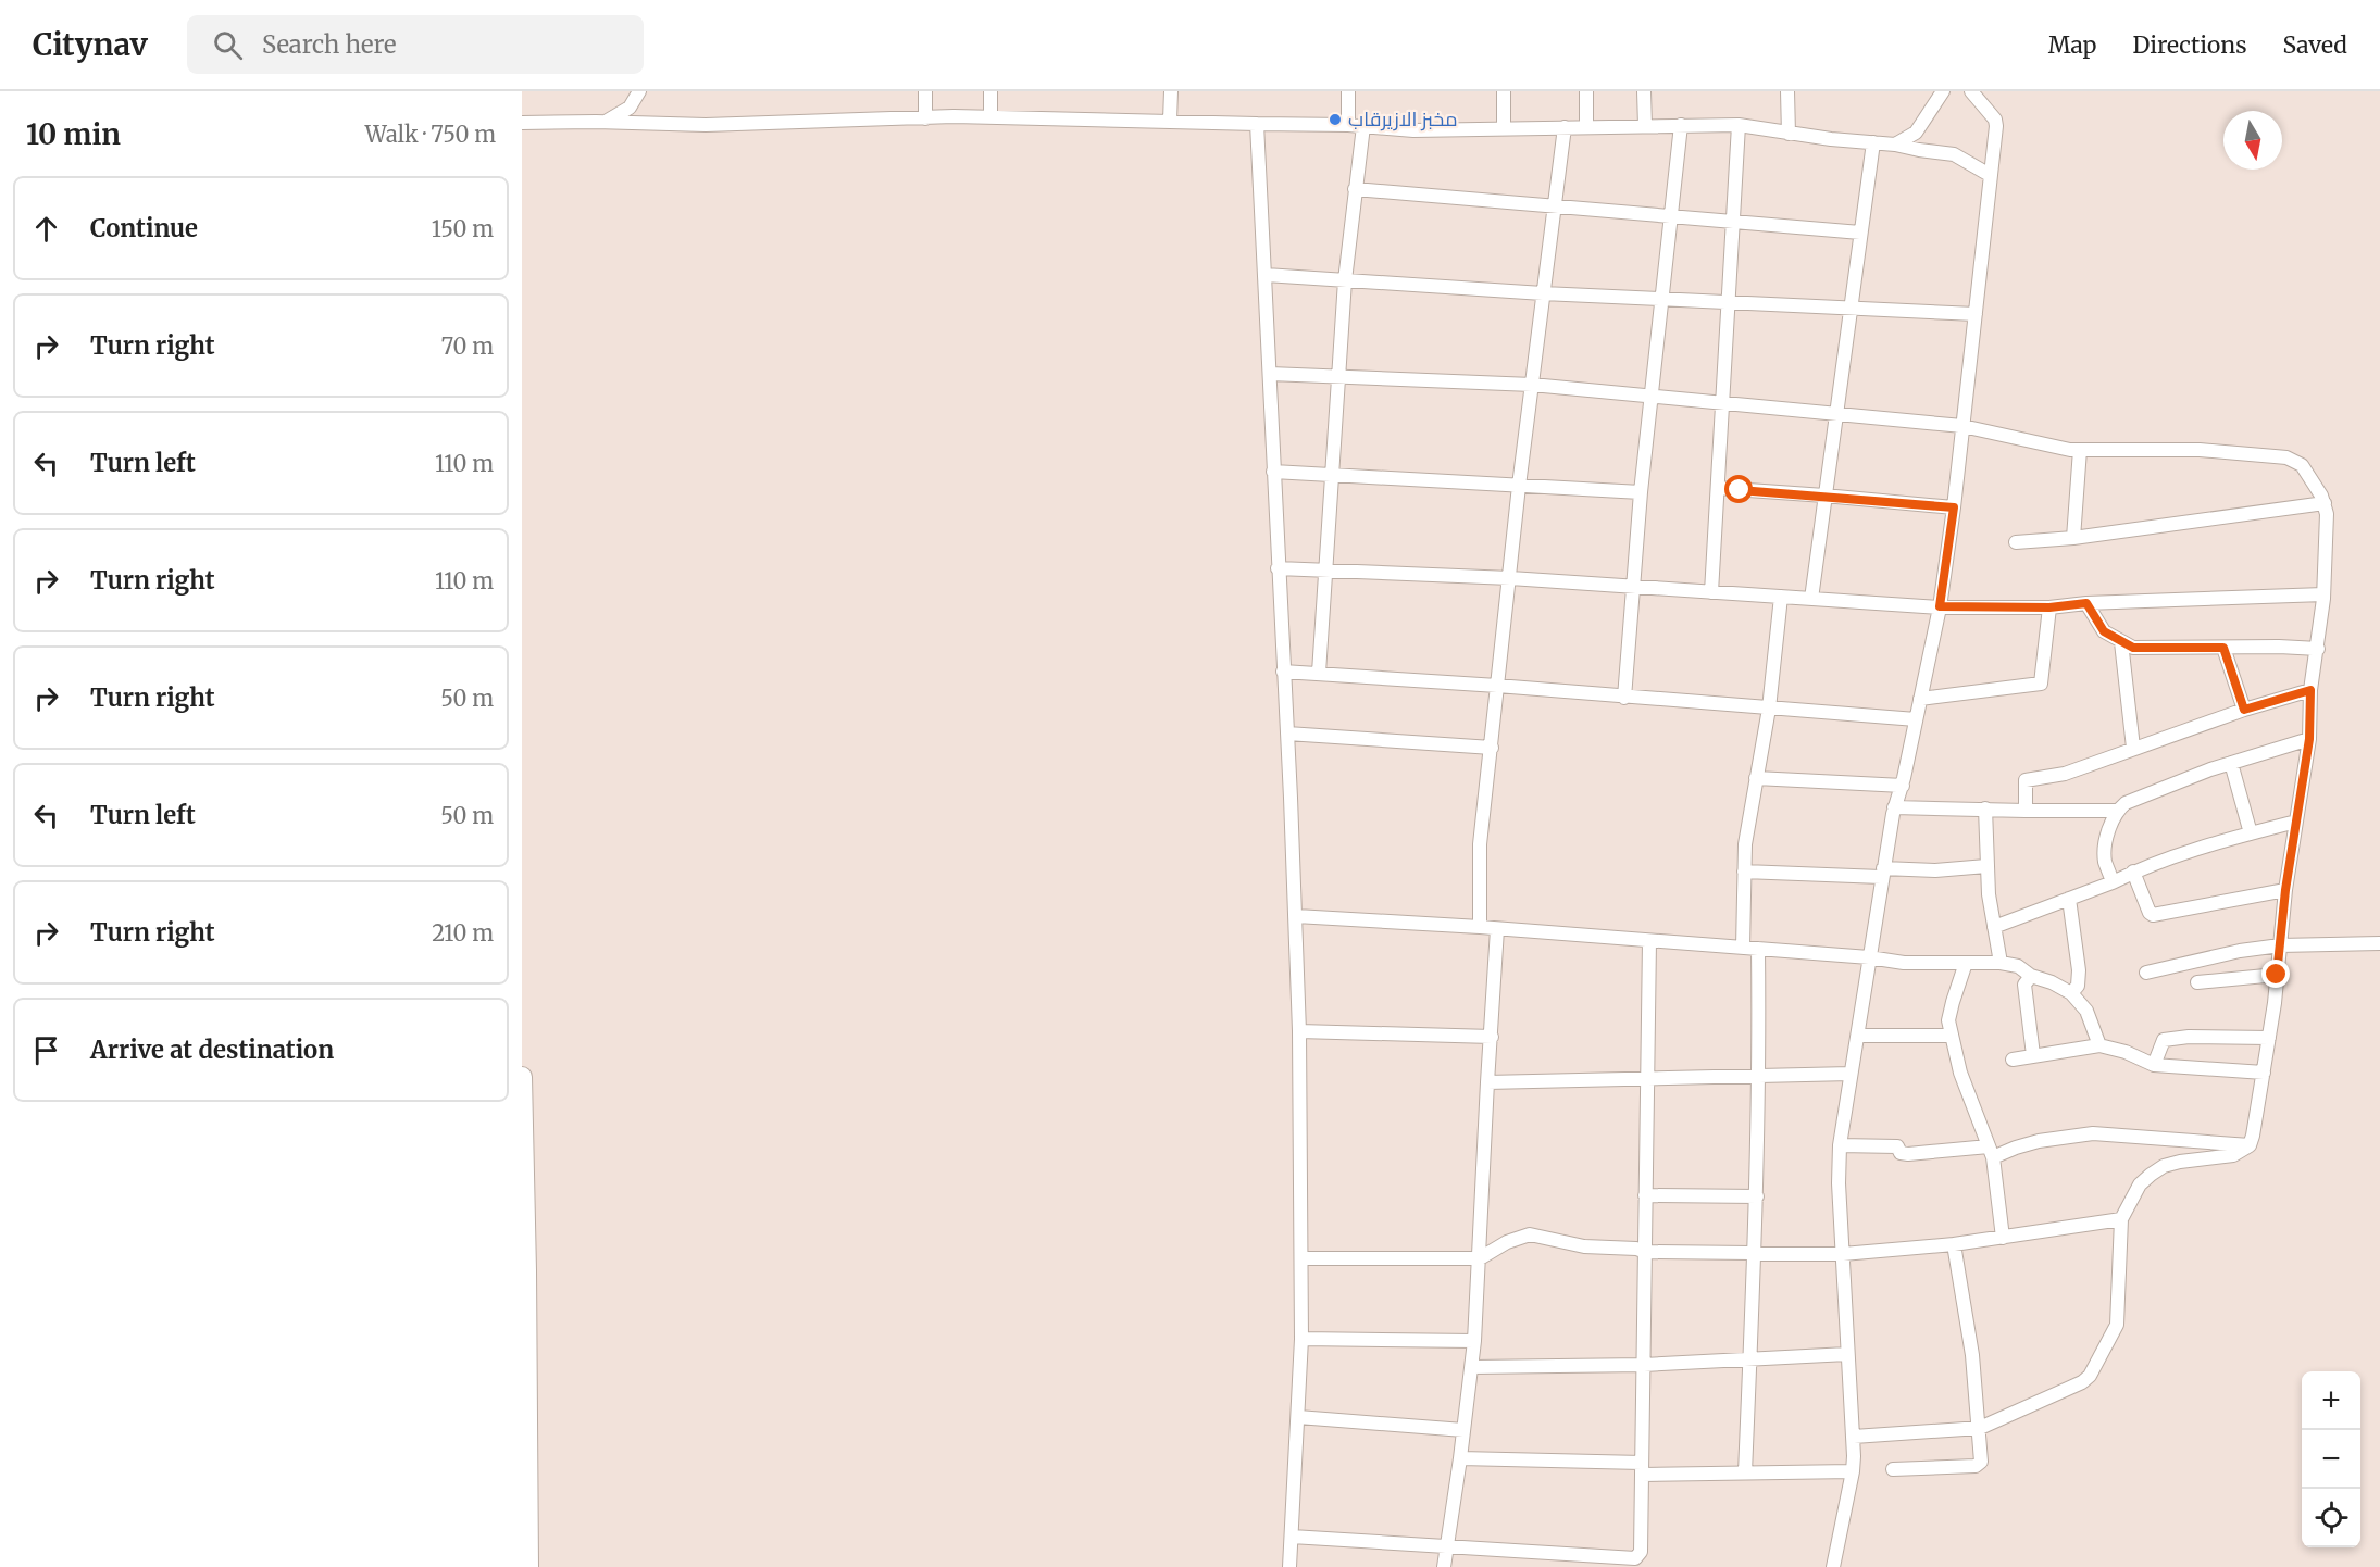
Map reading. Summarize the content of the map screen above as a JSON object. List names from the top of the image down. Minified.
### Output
{"places":["مخبز الازيرقاب"],"north":"bottom","page":{"header":"Citynav","search":"Search here","nav":["Map","Directions","Saved"],"heading":["10 min","Walk · 750 m"],"list":[["Continue","150 m"],["Turn right","70 m"],["Turn left","110 m"],["Turn right","110 m"],["Turn right","50 m"],["Turn left","50 m"],["Turn right","210 m"],"Arrive at destination"],"map_buttons":["+","−"]}}
